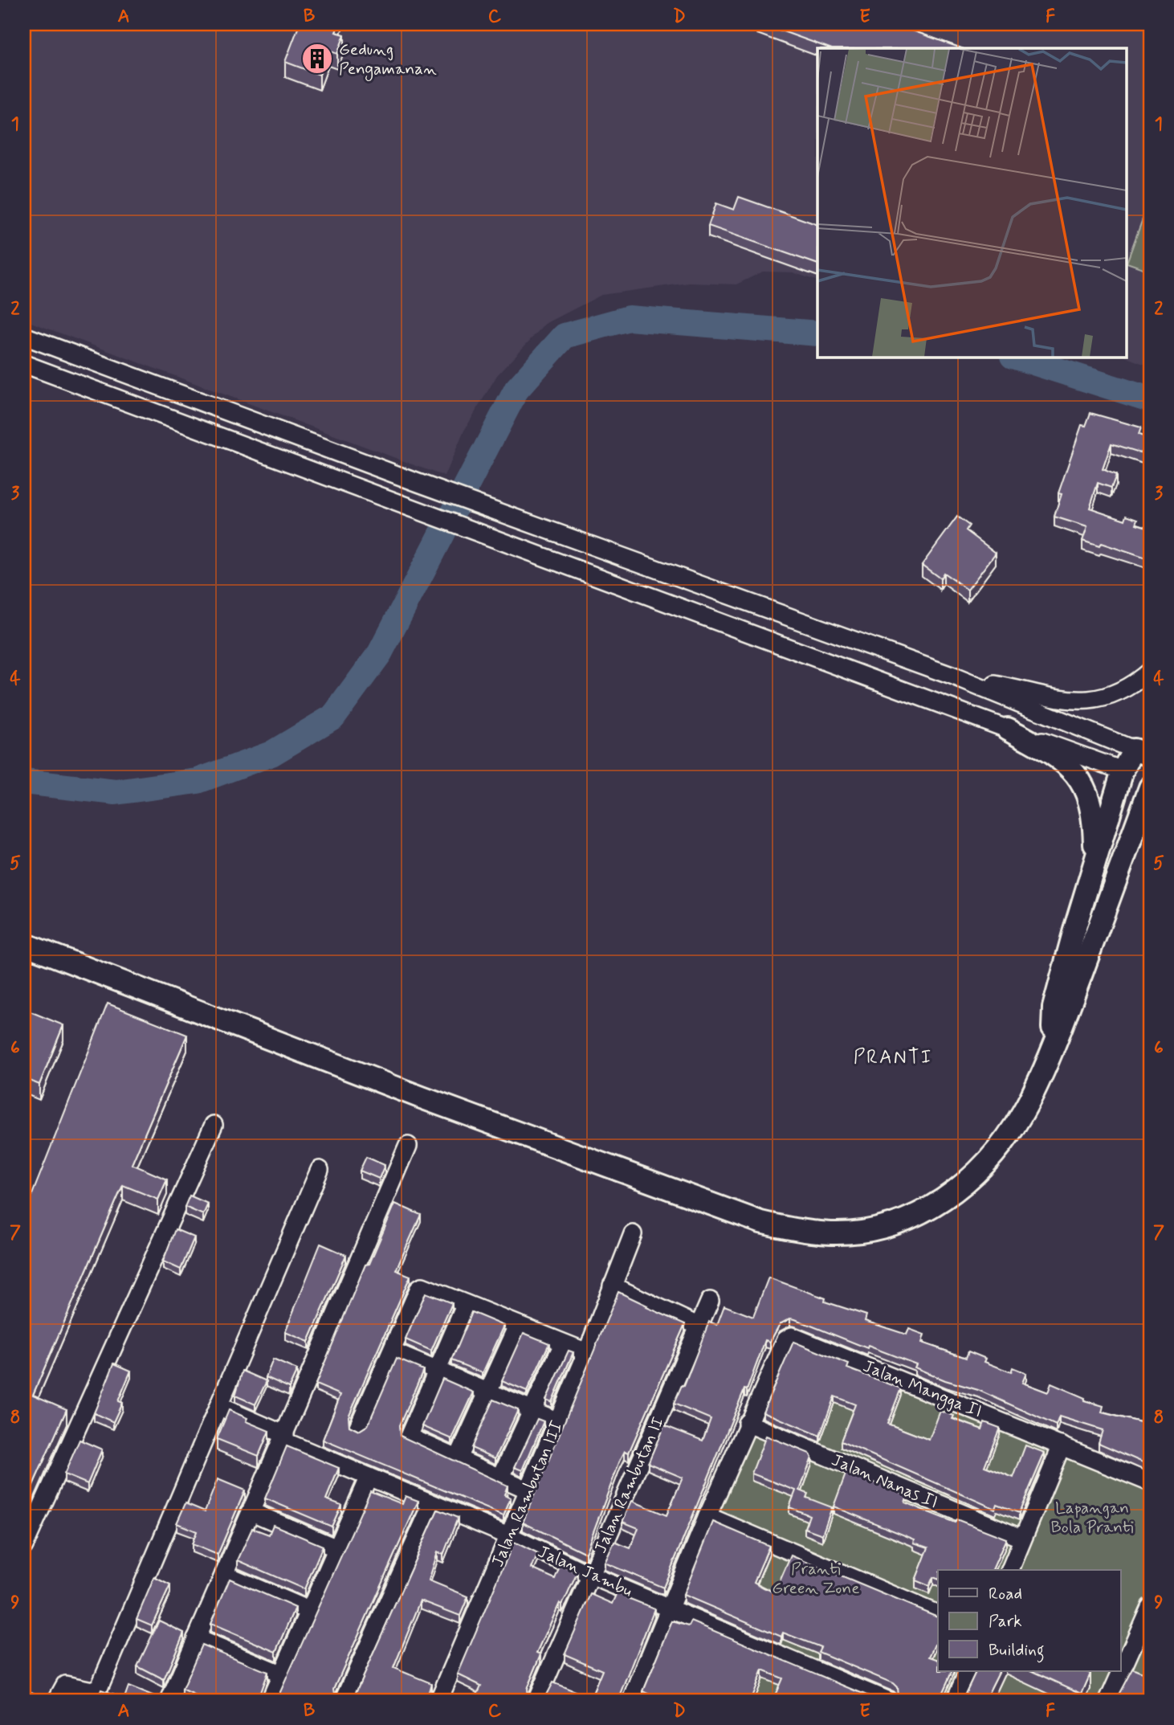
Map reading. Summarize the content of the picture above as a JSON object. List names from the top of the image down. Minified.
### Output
{"streets":{"street":["Jalan Mangga II","Jalan Nanas II","Jalan Rambutan II","Jalan Rambutan III","Jalan Jambu"]},"crossings":[["Jalan Mangga II","Jalan Nanas II"],["Jalan Rambutan II","Jalan Jambu"],["Jalan Rambutan III","Jalan Jambu"]],"districts":["PRANTI"],"parks":["Lapangan Bola Pranti","Pranti Green Zone"],"places":{"building":["Gedung Pengamanan"]},"legend":["Road","Park","Building"],"grid":{"columns":["A","B","C","D","E","F"],"rows":["1","2","3","4","5","6","7","8","9"]}}
